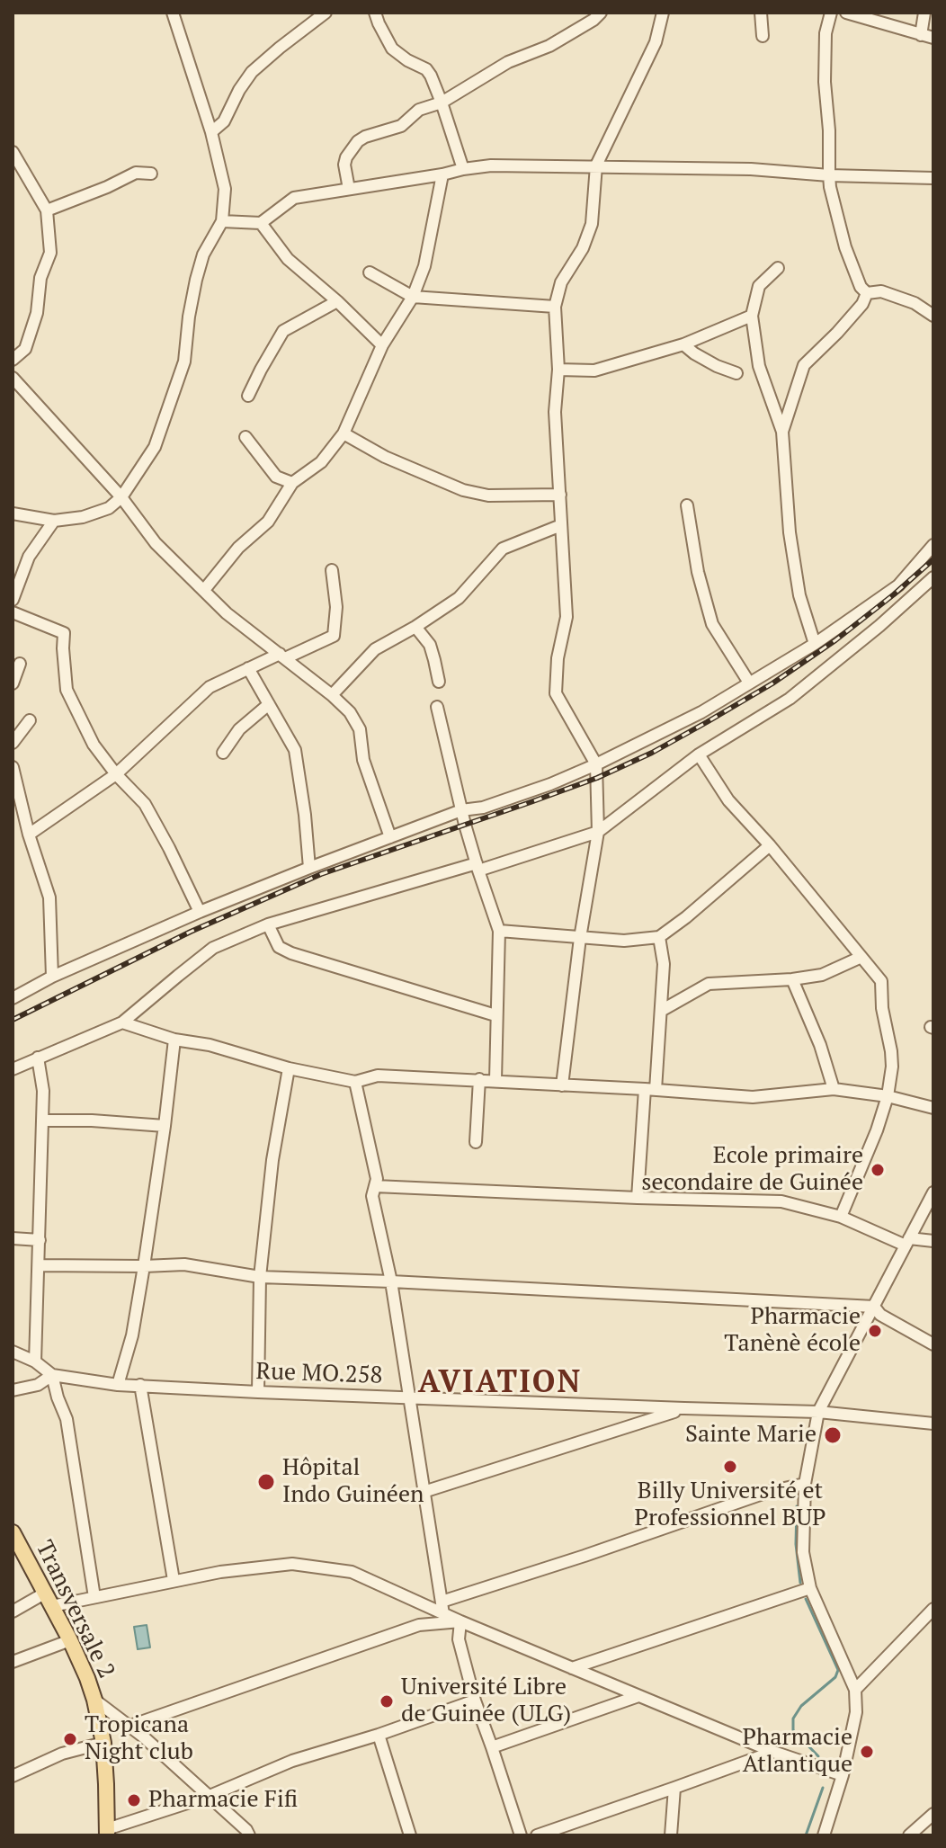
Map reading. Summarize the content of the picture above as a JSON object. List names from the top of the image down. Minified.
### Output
{"streets":{"main road":["Transversale 2"],"street":["Rue MO.258"]},"districts":["AVIATION"],"places":["Ecole primaire secondaire de Guinée","Pharmacie Tanènè école","Sainte Marie","Billy Université et Professionnel BUP","Hôpital Indo Guinéen","Université Libre de Guinée (ULG)","Tropicana Night club","Pharmacie Atlantique","Pharmacie Fifi"]}
